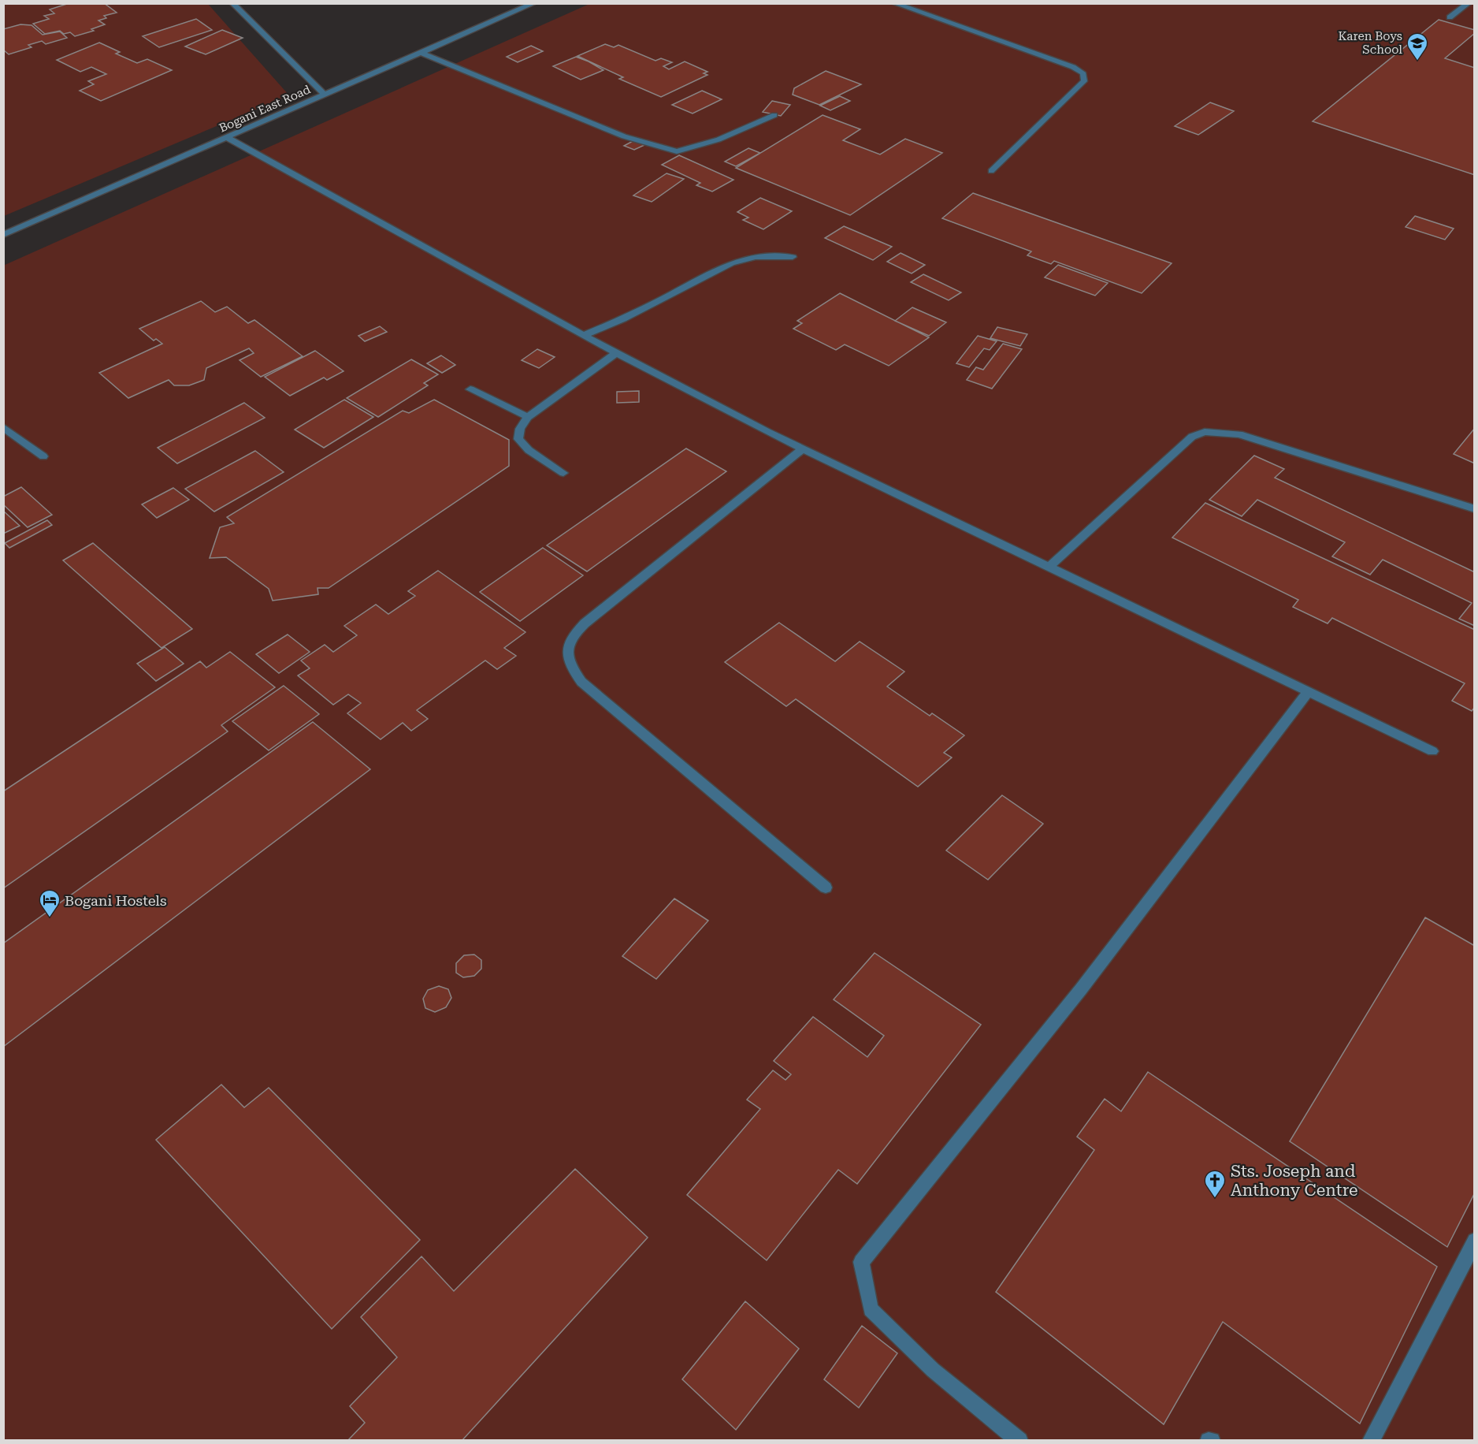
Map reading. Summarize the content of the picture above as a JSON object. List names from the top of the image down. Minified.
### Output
{"streets":{"street":["Bogani East Road"]},"places":{"school or university":["Karen Boys School"],"hotel":["Bogani Hostels"],"church":["Sts. Joseph and Anthony Centre"]}}
